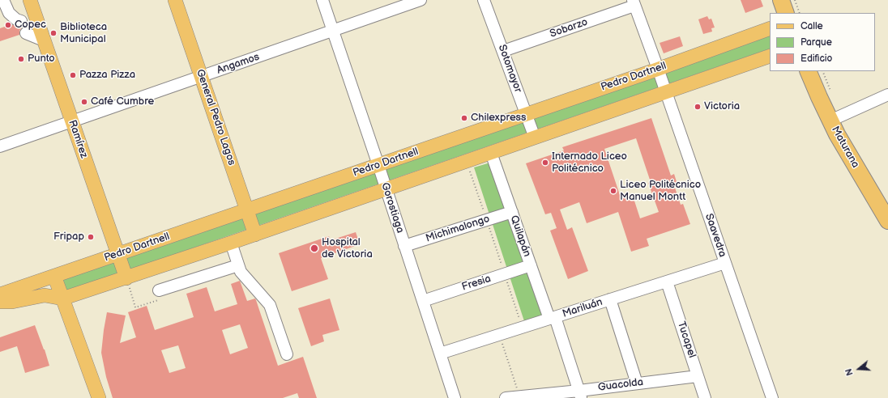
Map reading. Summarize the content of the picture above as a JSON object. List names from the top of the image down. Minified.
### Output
{"streets":{"highway":["Maturana"],"main road":["Pedro Dartnell","General Pedro Lagos","Ramírez"],"street":["Sobarzo","Angamos","Sotomayor","Gorostiaga","Michimalongo","Saavedra","Quilapán","Fresia","Mariluán","Tucapel","Guacolda"]},"crossings":[["Sobarzo","Sotomayor"],["Sobarzo","Saavedra"],["Angamos","General Pedro Lagos"],["Angamos","Ramírez"],["Angamos","Gorostiaga"],["Sotomayor","Pedro Dartnell"],["Pedro Dartnell","General Pedro Lagos"],["Pedro Dartnell","Ramírez"],["Pedro Dartnell","Gorostiaga"],["Pedro Dartnell","Saavedra"],["Gorostiaga","Michimalongo"],["Gorostiaga","Fresia"],["Gorostiaga","Mariluán"],["Michimalongo","Quilapán"],["Saavedra","Mariluán"],["Quilapán","Fresia"],["Quilapán","Mariluán"],["Quilapán","Guacolda"],["Mariluán","Tucapel"],["Tucapel","Guacolda"]],"places":["Copec","Biblioteca Municipal","Punto","Pazza Pizza","Café Cumbre","Victoria","Chilexpress","Internado Liceo Politécnico","Liceo Politécnico Manuel Montt","Fripap","Hospital de Victoria"],"legend":["Calle","Parque","Edificio"],"north":"left"}
